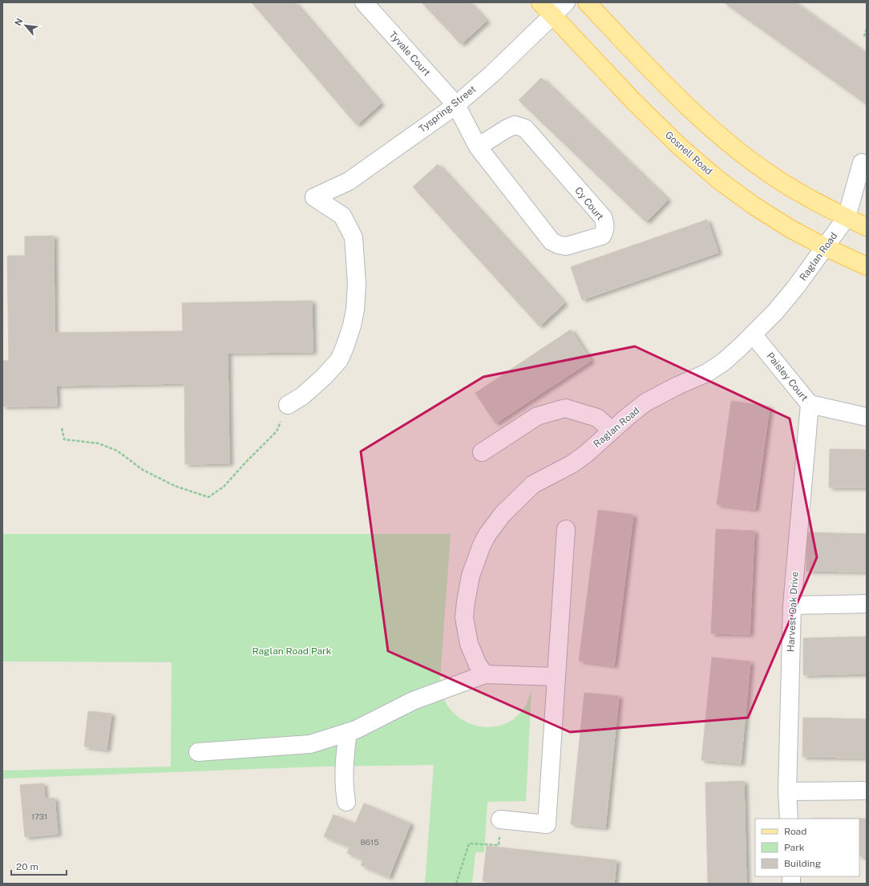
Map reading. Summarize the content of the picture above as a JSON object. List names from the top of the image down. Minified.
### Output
{"streets":{"main road":["Gosnell Road"],"street":["Tyvale Court","Tyspring Street","Cy Court","Raglan Road","Paisley Court","Harvest Oak Drive"]},"crossings":[["Tyvale Court","Tyspring Street"],["Tyvale Court","Cy Court"],["Tyspring Street","Gosnell Road"],["Tyspring Street","Cy Court"],["Gosnell Road","Raglan Road"],["Raglan Road","Paisley Court"],["Paisley Court","Harvest Oak Drive"]],"parks":["Raglan Road Park"],"house_numbers":["1731","8615"],"legend":["Road","Park","Building"],"scale_bar":"20 m","north":"top left"}
